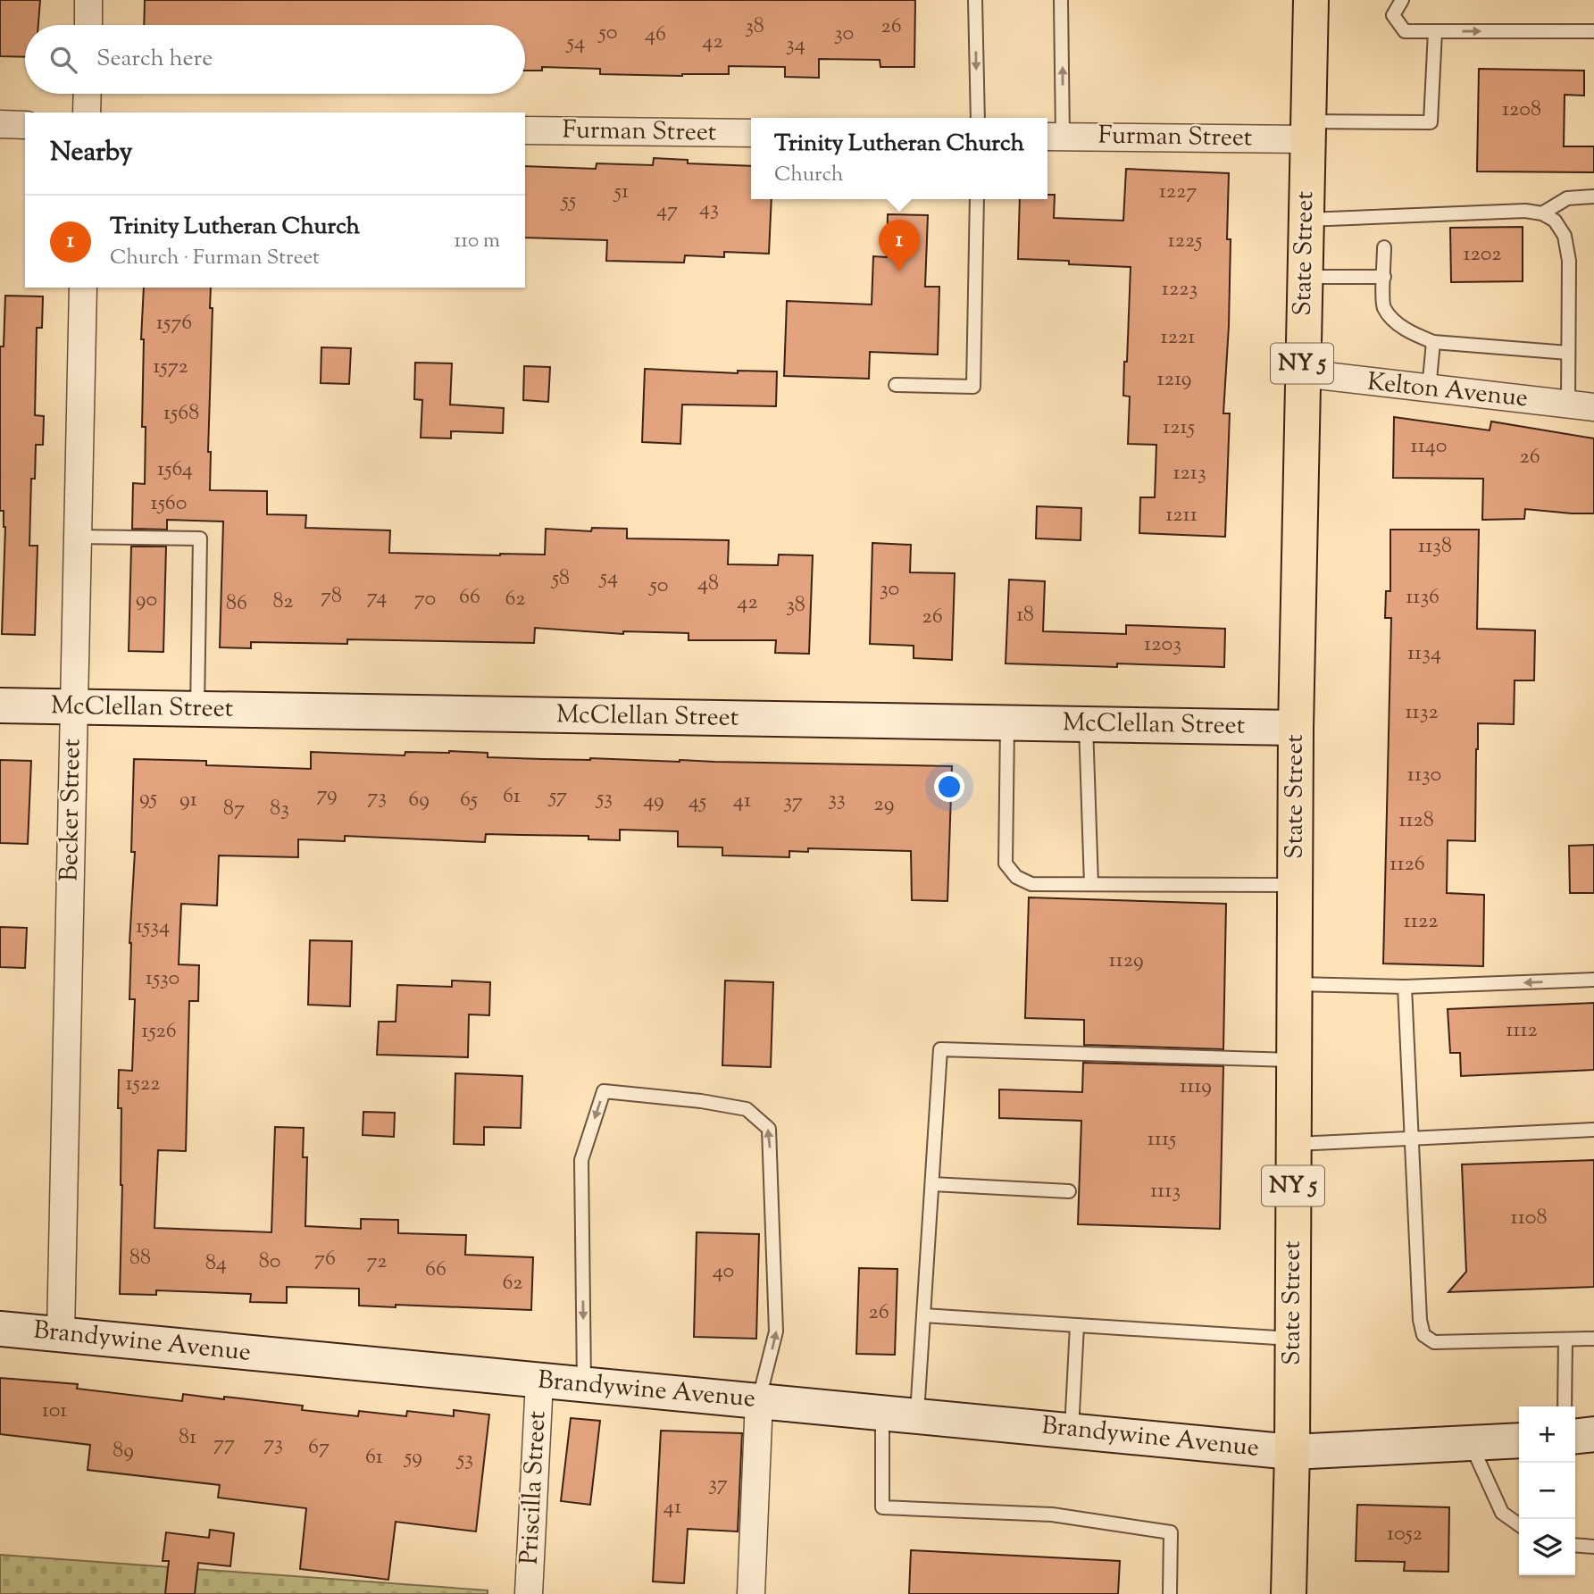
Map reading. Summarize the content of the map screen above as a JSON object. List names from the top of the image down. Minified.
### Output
{"streets":{"main road":["State Street","NY 5","McClellan Street","Brandywine Avenue"],"street":["Furman Street","Kelton Avenue","Becker Street","Priscilla Street"]},"crossings":[["Furman Street","State Street"],["State Street","Kelton Avenue"],["State Street","McClellan Street"],["State Street","Brandywine Avenue"],["McClellan Street","Becker Street"],["Becker Street","Brandywine Avenue"],["Brandywine Avenue","Priscilla Street"]],"house_numbers":["38","26","50","30","46","42","54","34","1208","51","1227","55","43","47","1225","1202","1223","1576","1221","1572","1219","1568","1215","1140","26","1564","1213","1560","1211","1138","54","58","48","50","30","78","74","66","1136","70","62","90","82","42","86","38","18","26","1203","1134","1132","1130","79","61","57","73","95","53","33","91","69","65","49","41","45","37","29","87","83","1128","1126","1122","1534","1129","1530","1112","1526","1522","1119","1115","1113","1108","88","76","80","72","84","66","40","62","26","101","81","77","73","67","89","61","59","53","37","41","1052"],"page":{"search":"Search here","heading":"Nearby","popup":["Trinity Lutheran Church","Church"],"list":[{"mark":"1","name":"Trinity Lutheran Church","note":"Church · Furman Street","value":"110 m"}],"pins":"1","map_buttons":["+","−"]}}
